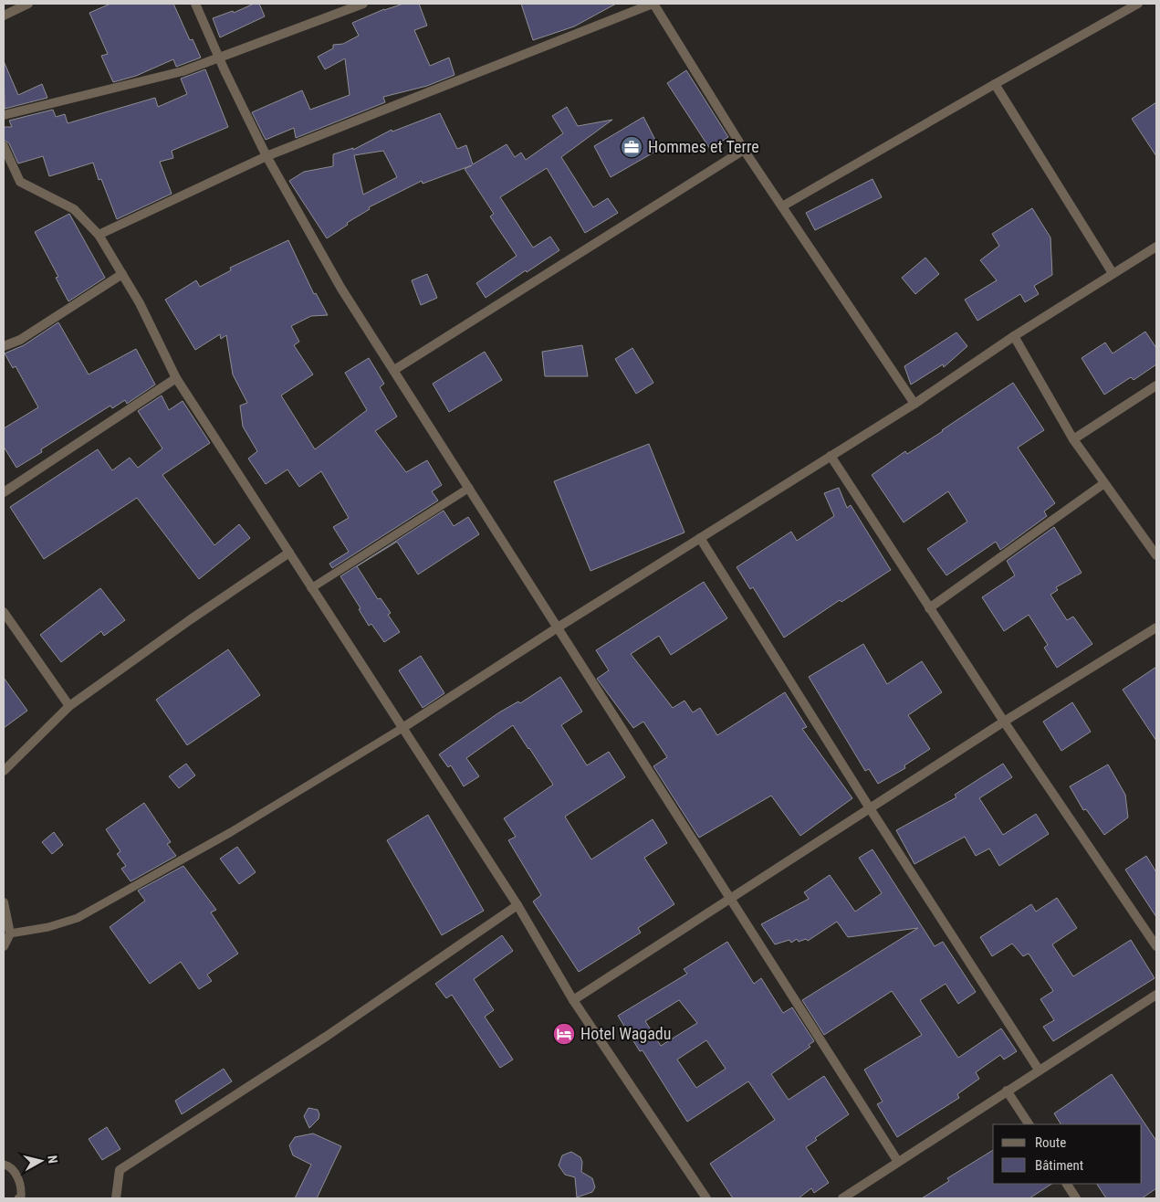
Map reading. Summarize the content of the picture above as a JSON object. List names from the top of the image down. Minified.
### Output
{"places":{"office":["Hommes et Terre"],"hotel":["Hotel Wagadu"]},"legend":["Route","Bâtiment"],"north":"right"}
